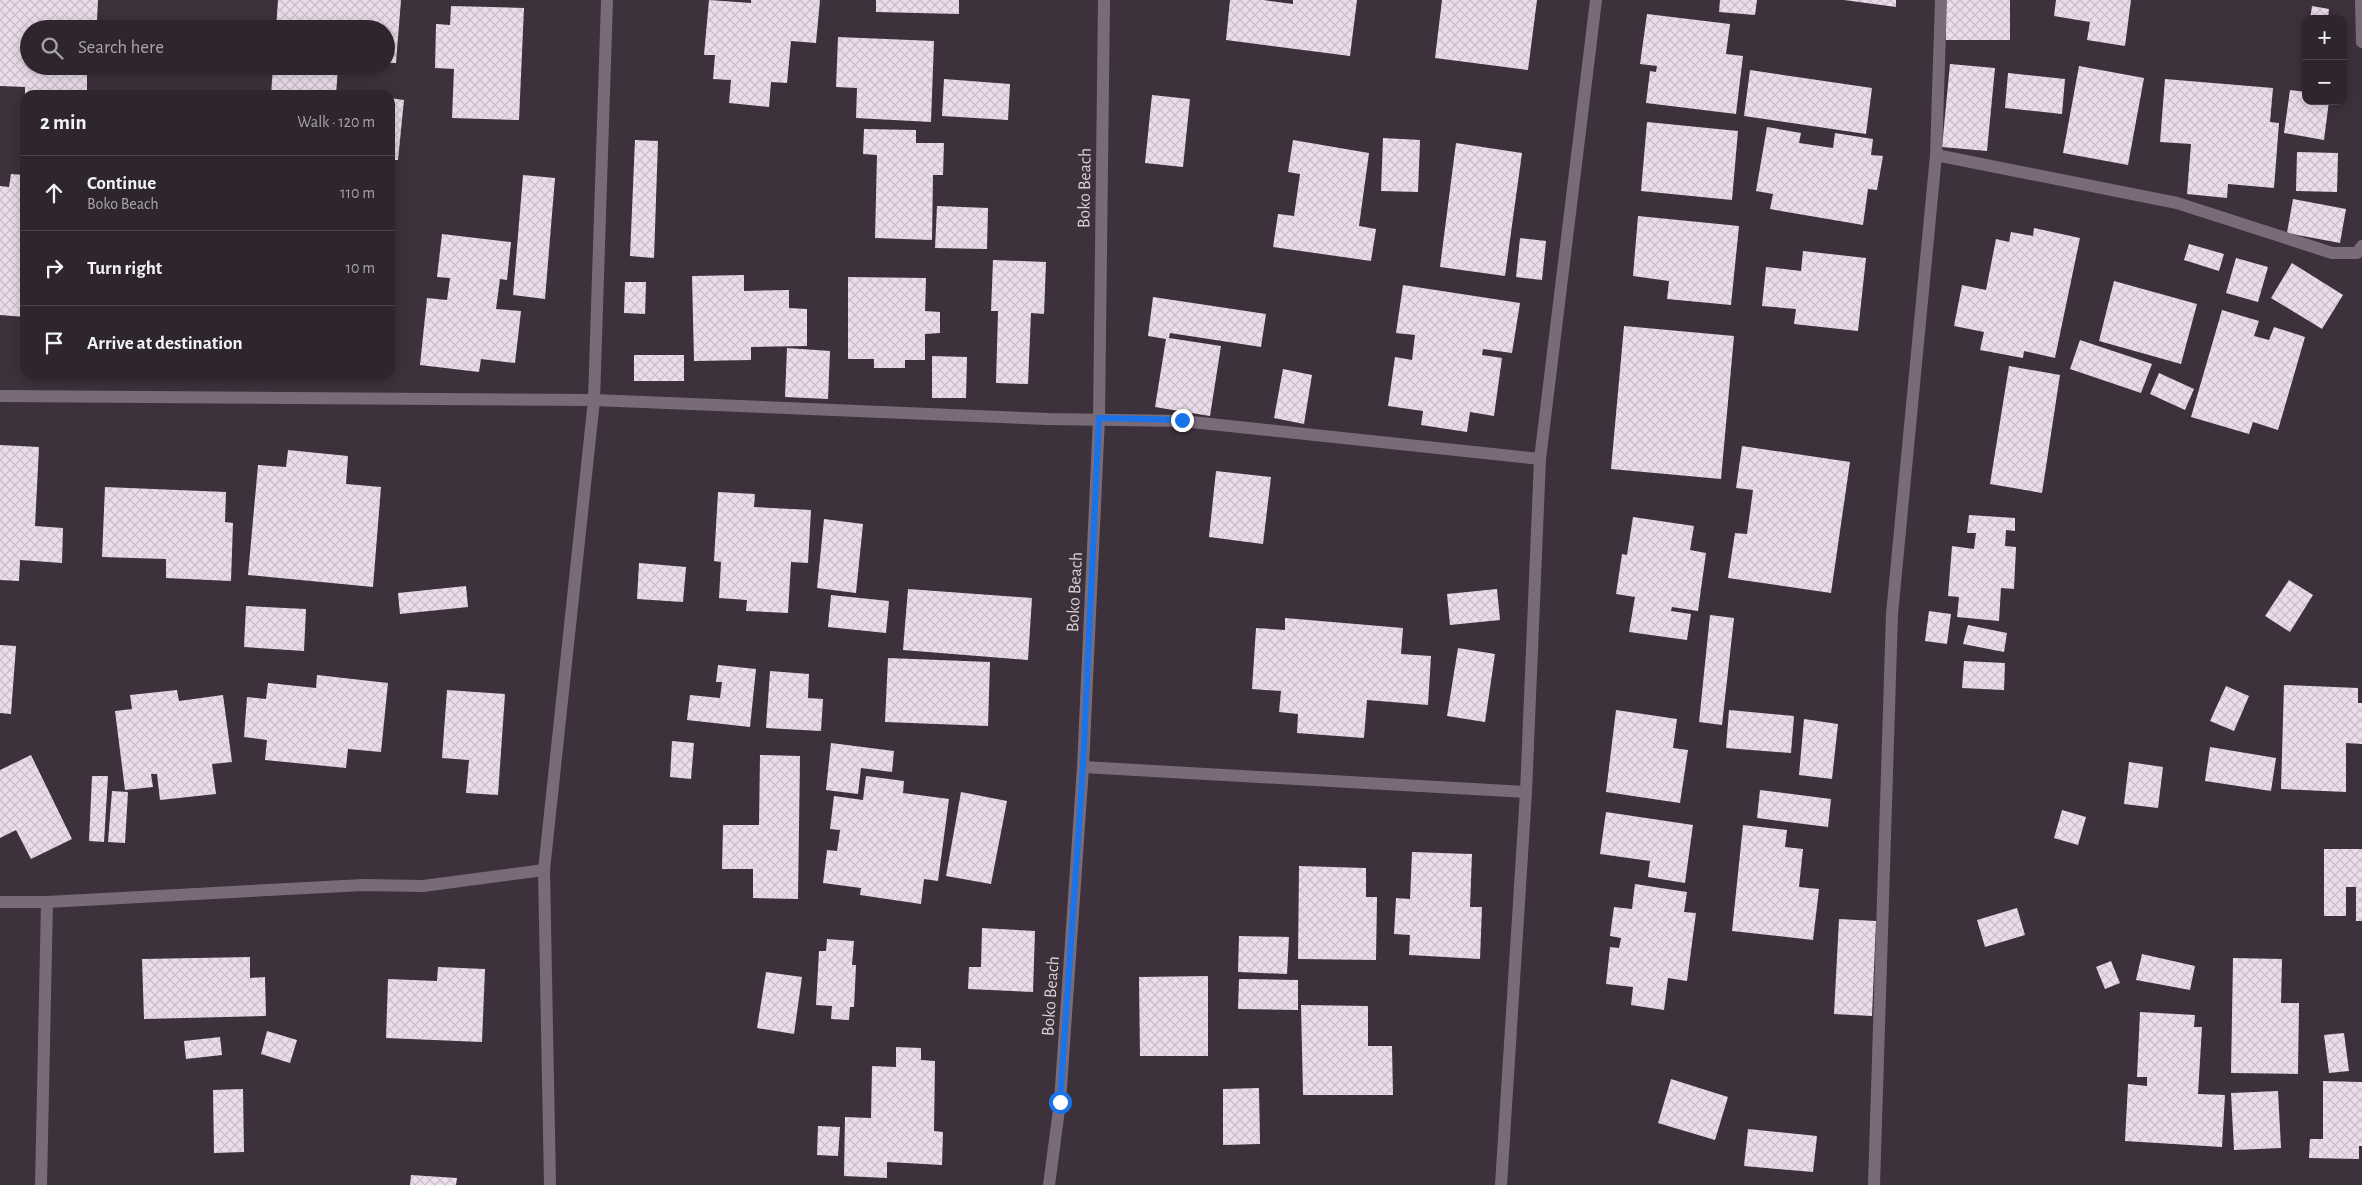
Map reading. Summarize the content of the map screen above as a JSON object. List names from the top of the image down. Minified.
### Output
{"streets":{"street":["Boko Beach"]},"page":{"map_buttons":["+","−"],"search":"Search here","heading":["2 min","Walk · 120 m"],"list":[["Continue","Boko Beach","110 m"],["Turn right","10 m"],"Arrive at destination"]}}
